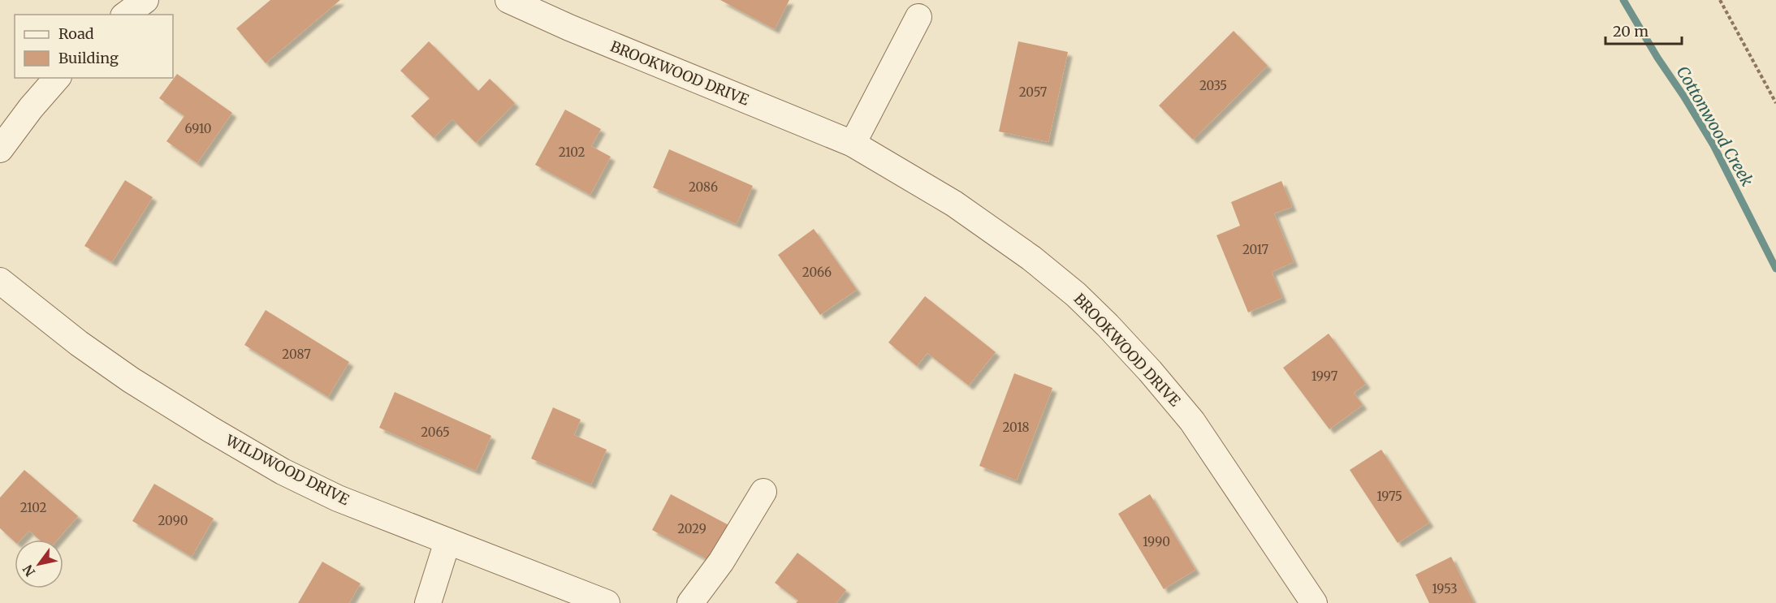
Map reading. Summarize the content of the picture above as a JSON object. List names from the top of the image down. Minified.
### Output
{"streets":{"street":["BROOKWOOD DRIVE","WILDWOOD DRIVE"]},"water":["Cottonwood Creek"],"house_numbers":["2035","2057","6910","2102","2086","2017","2066","2087","1997","2018","2065","1975","2102","2090","2029","1990","1953"],"legend":["Road","Building"],"scale_bar":"20 m","north":"bottom left"}
